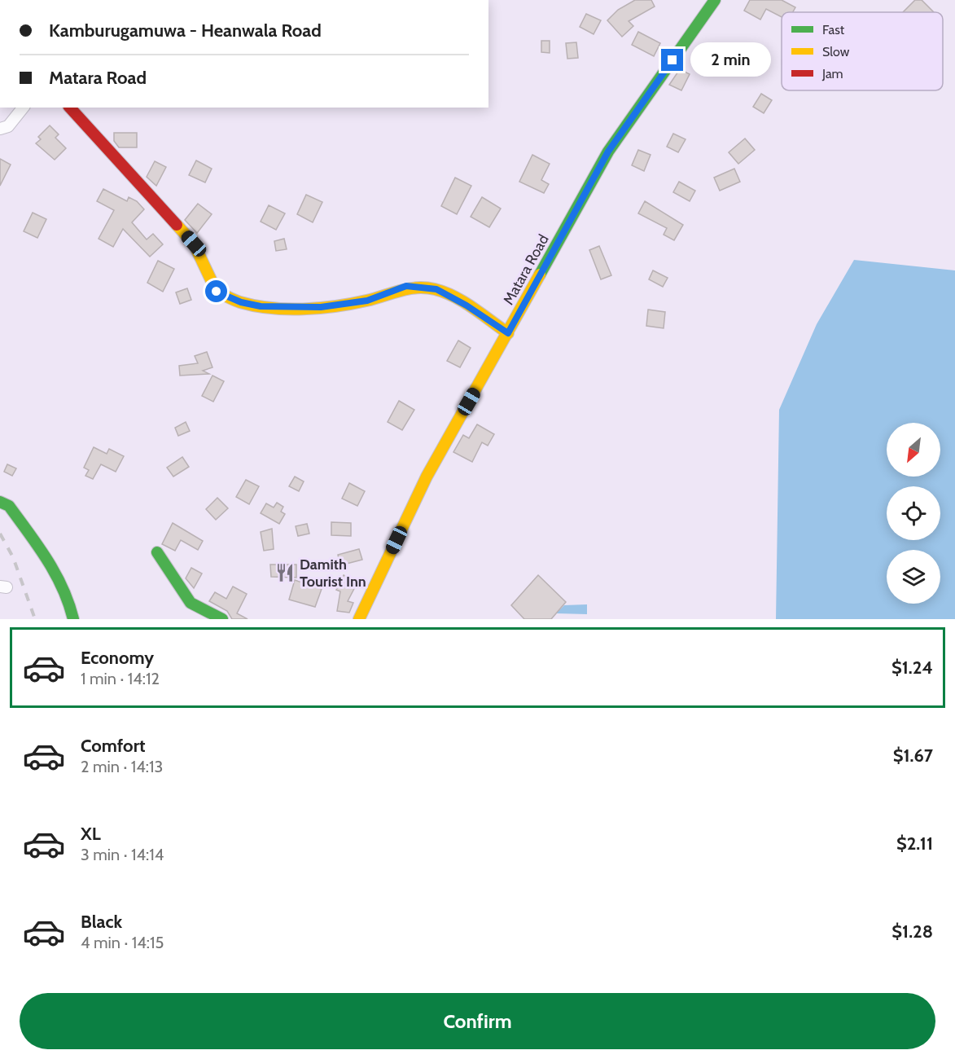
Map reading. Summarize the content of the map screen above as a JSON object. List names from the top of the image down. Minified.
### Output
{"streets":{"main road":["Matara Road"]},"places":{"restaurant":["Damith Tourist Inn"]},"legend":["Fast","Slow","Jam"],"north":"bottom left","page":{"banner":["Kamburugamuwa - Heanwala Road","Matara Road"],"bubble":"2 min","list":[{"name":"Economy","note":"1 min · 14:12","value":"$1.24"},{"name":"Comfort","note":"2 min · 14:13","value":"$1.67"},{"name":"XL","note":"3 min · 14:14","value":"$2.11"},{"name":"Black","note":"4 min · 14:15","value":"$1.28"}],"buttons":"Confirm"}}
